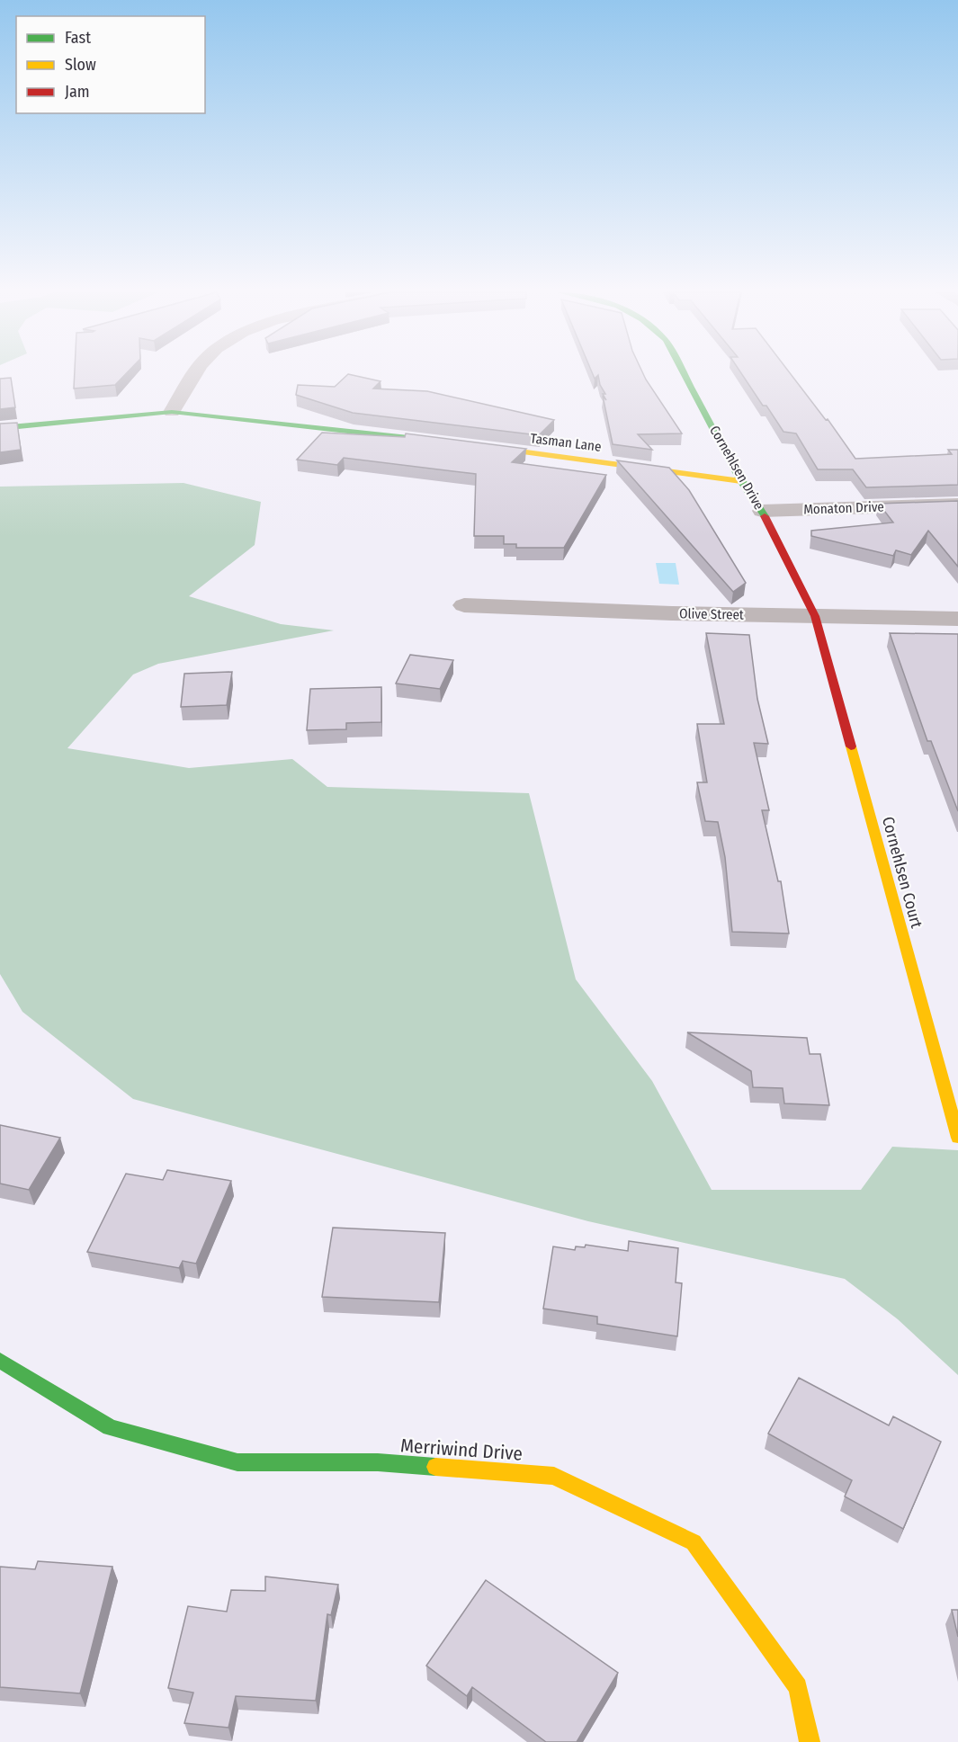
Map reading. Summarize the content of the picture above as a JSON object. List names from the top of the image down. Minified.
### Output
{"streets":{"street":["Tasman Lane","Cornehlsen Drive","Monaton Drive","Olive Street","Cornehlsen Court","Merriwind Drive"]},"crossings":[["Tasman Lane","Cornehlsen Drive"],["Cornehlsen Drive","Monaton Drive"],["Cornehlsen Drive","Olive Street"],["Cornehlsen Drive","Cornehlsen Court"],["Olive Street","Cornehlsen Court"]],"legend":["Fast","Slow","Jam"]}
